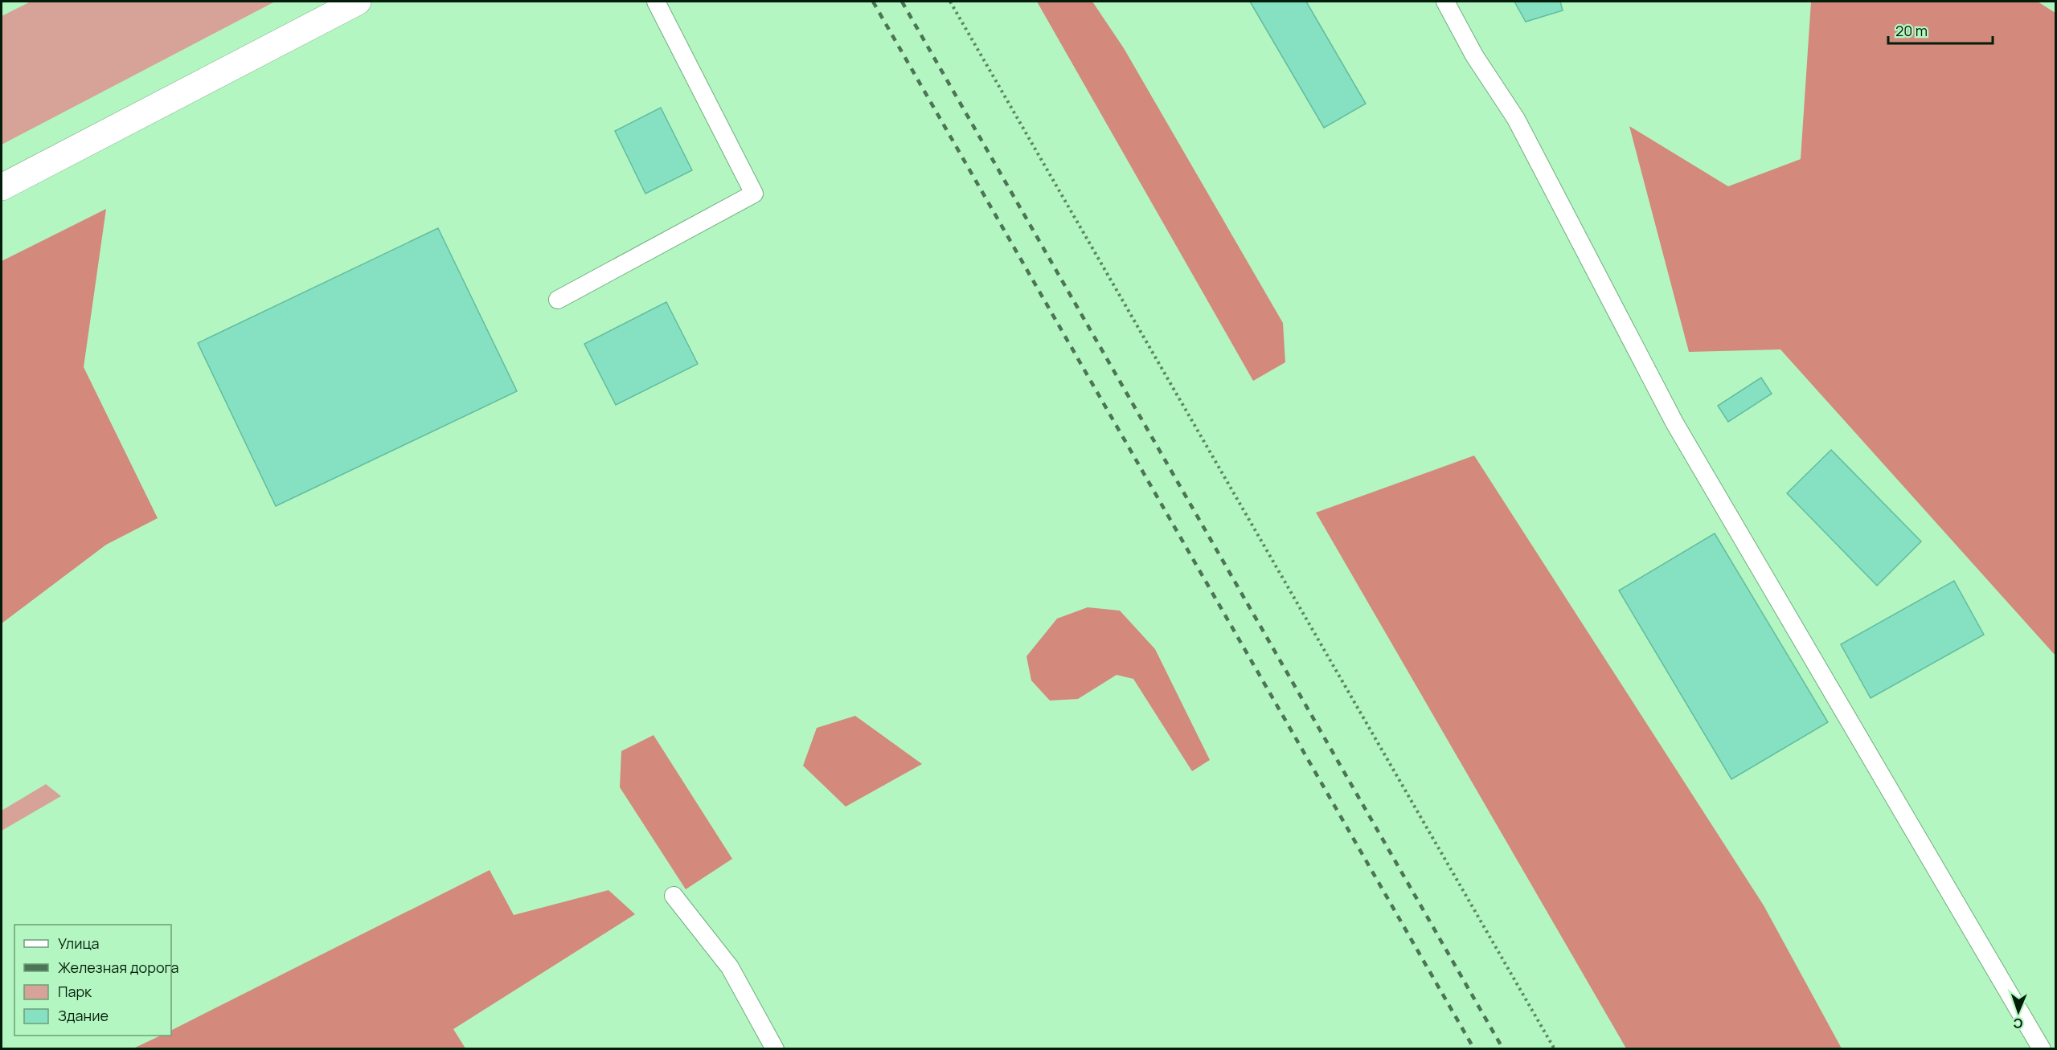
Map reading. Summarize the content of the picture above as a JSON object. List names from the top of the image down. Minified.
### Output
{"legend":["Улица","Железная дорога","Парк","Здание"],"scale_bar":"20 m","north":"bottom"}
